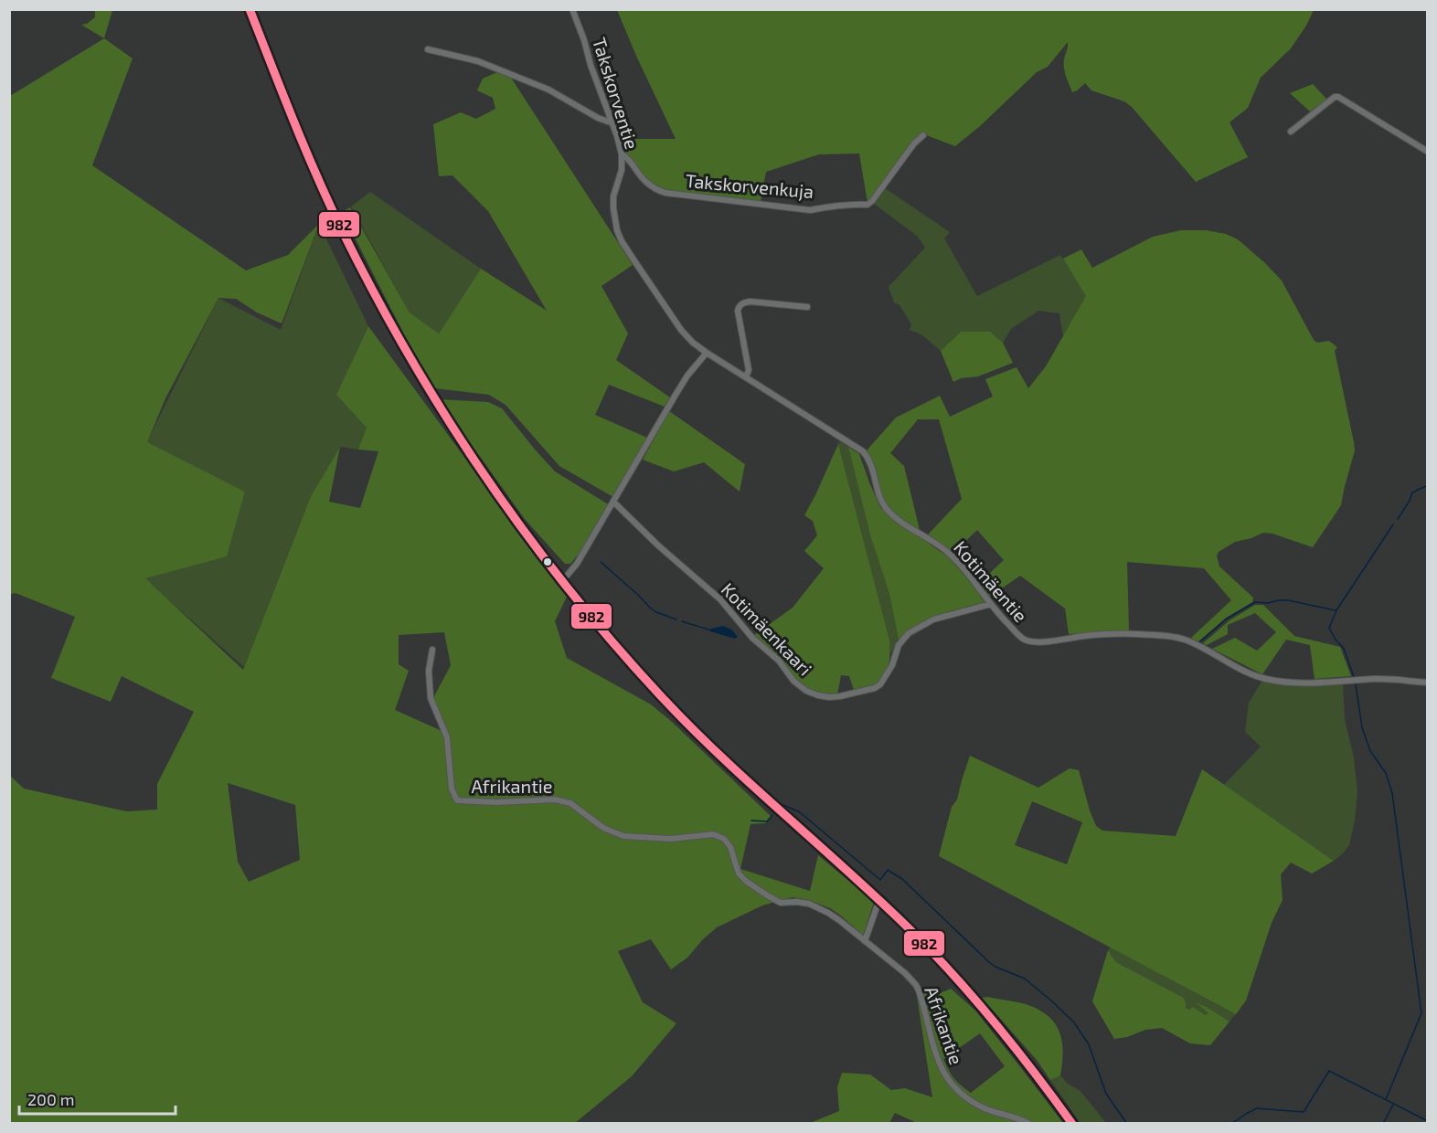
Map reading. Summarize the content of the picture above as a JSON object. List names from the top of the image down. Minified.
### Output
{"streets":{"street":["Takskorventie","Takskorvenkuja","Kotimäentie","Kotimäenkaari","Afrikantie"]},"crossings":[["Takskorventie","Takskorvenkuja"],["Takskorventie","Kotimäentie"],["Kotimäentie","Kotimäenkaari"]],"lines":["transit line 982"],"scale_bar":"200 m"}
